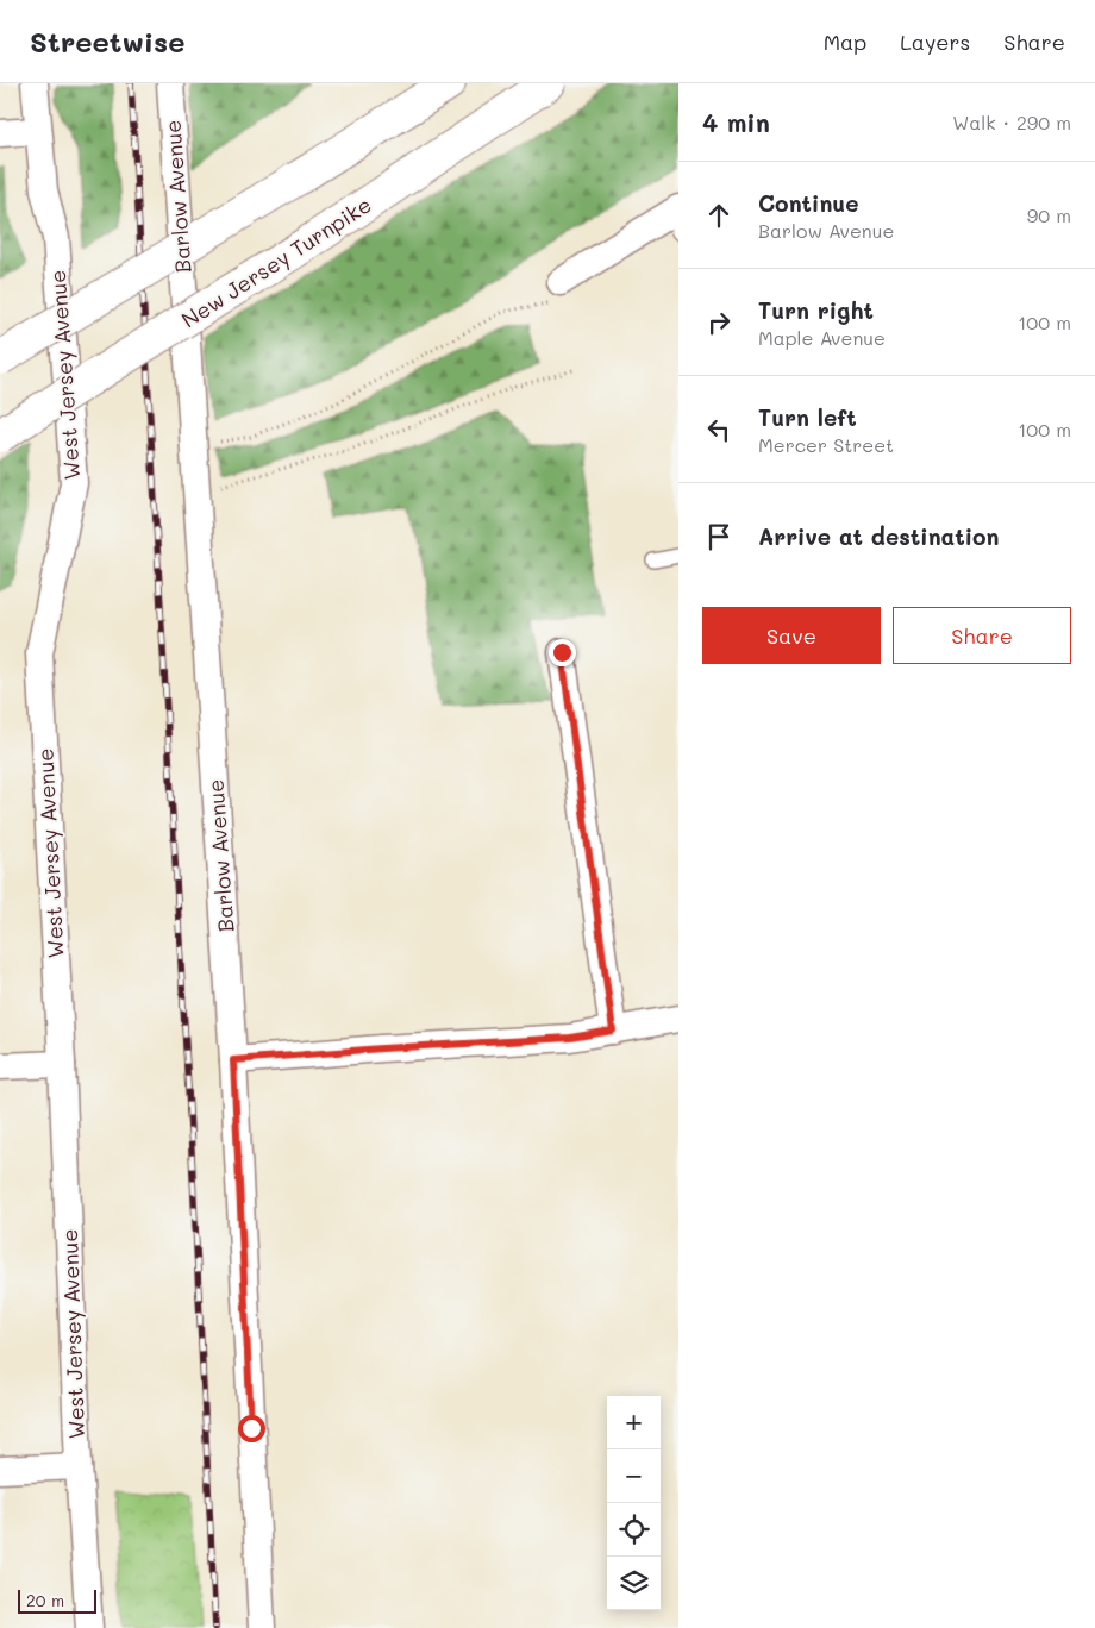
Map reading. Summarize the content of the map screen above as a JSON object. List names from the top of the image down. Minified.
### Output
{"streets":{"highway":["New Jersey Turnpike"],"street":["Barlow Avenue","West Jersey Avenue"]},"scale_bar":"20 m","page":{"header":"Streetwise","nav":["Map","Layers","Share"],"heading":["4 min","Walk · 290 m"],"list":[["Continue","Barlow Avenue","90 m"],["Turn right","Maple Avenue","100 m"],["Turn left","Mercer Street","100 m"],"Arrive at destination"],"buttons":["Save","Share"],"map_buttons":["+","−"],"scale":"20 m"}}
